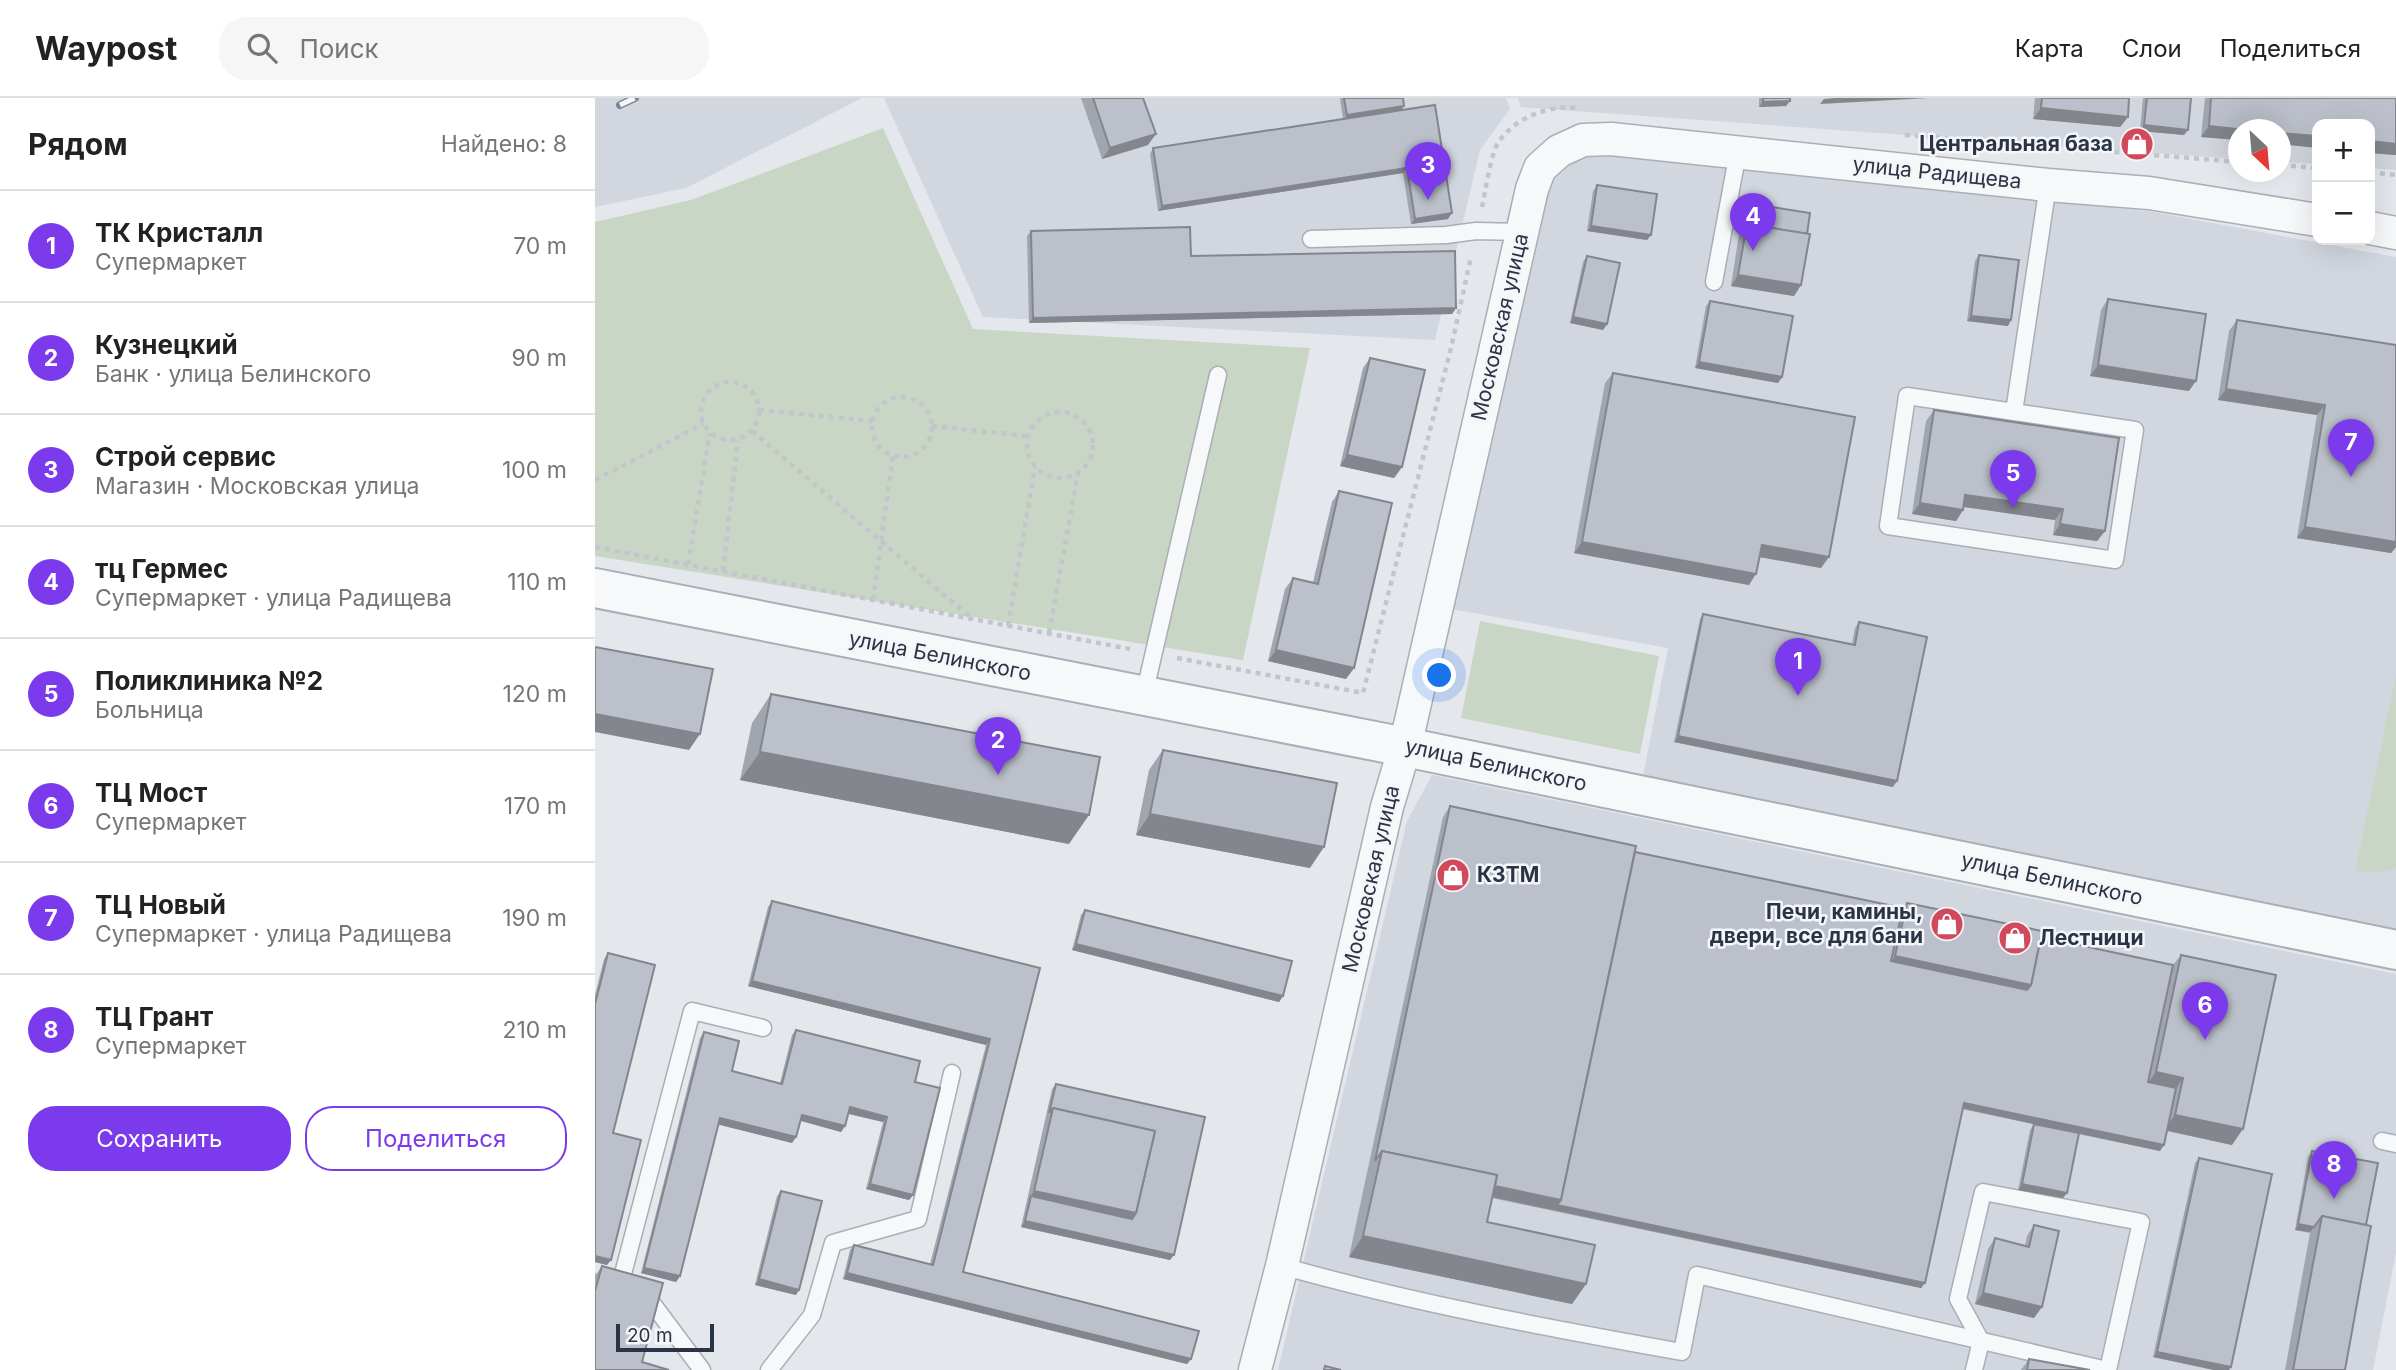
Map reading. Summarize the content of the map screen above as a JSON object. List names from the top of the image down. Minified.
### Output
{"streets":{"street":["улица Радищева","Московская улица","улица Белинского"]},"crossings":[["улица Радищева","Московская улица"],["Московская улица","улица Белинского"]],"places":{"shop":["Центральная база","КЗТМ","Печи, камины, двери, все для бани","Лестници"]},"scale_bar":"20 m","north":"bottom right","page":{"header":"Waypost","search":"Поиск","nav":["Карта","Слои","Поделиться"],"heading":["Рядом","Найдено: 8"],"map_buttons":["+","−"],"pins":["3","4","7","5","1","2","6","8"],"list":[{"mark":"1","name":"ТК Кристалл","note":"Супермаркет","value":"70 m"},{"mark":"2","name":"Кузнецкий","note":"Банк · улица Белинского","value":"90 m"},{"mark":"3","name":"Строй сервис","note":"Магазин · Московская улица","value":"100 m"},{"mark":"4","name":"тц Гермес","note":"Супермаркет · улица Радищева","value":"110 m"},{"mark":"5","name":"Поликлиника №2","note":"Больница","value":"120 m"},{"mark":"6","name":"ТЦ Мост","note":"Супермаркет","value":"170 m"},{"mark":"7","name":"ТЦ Новый","note":"Супермаркет · улица Радищева","value":"190 m"},{"mark":"8","name":"ТЦ Грант","note":"Супермаркет","value":"210 m"}],"buttons":["Сохранить","Поделиться"],"scale":"20 m"}}
